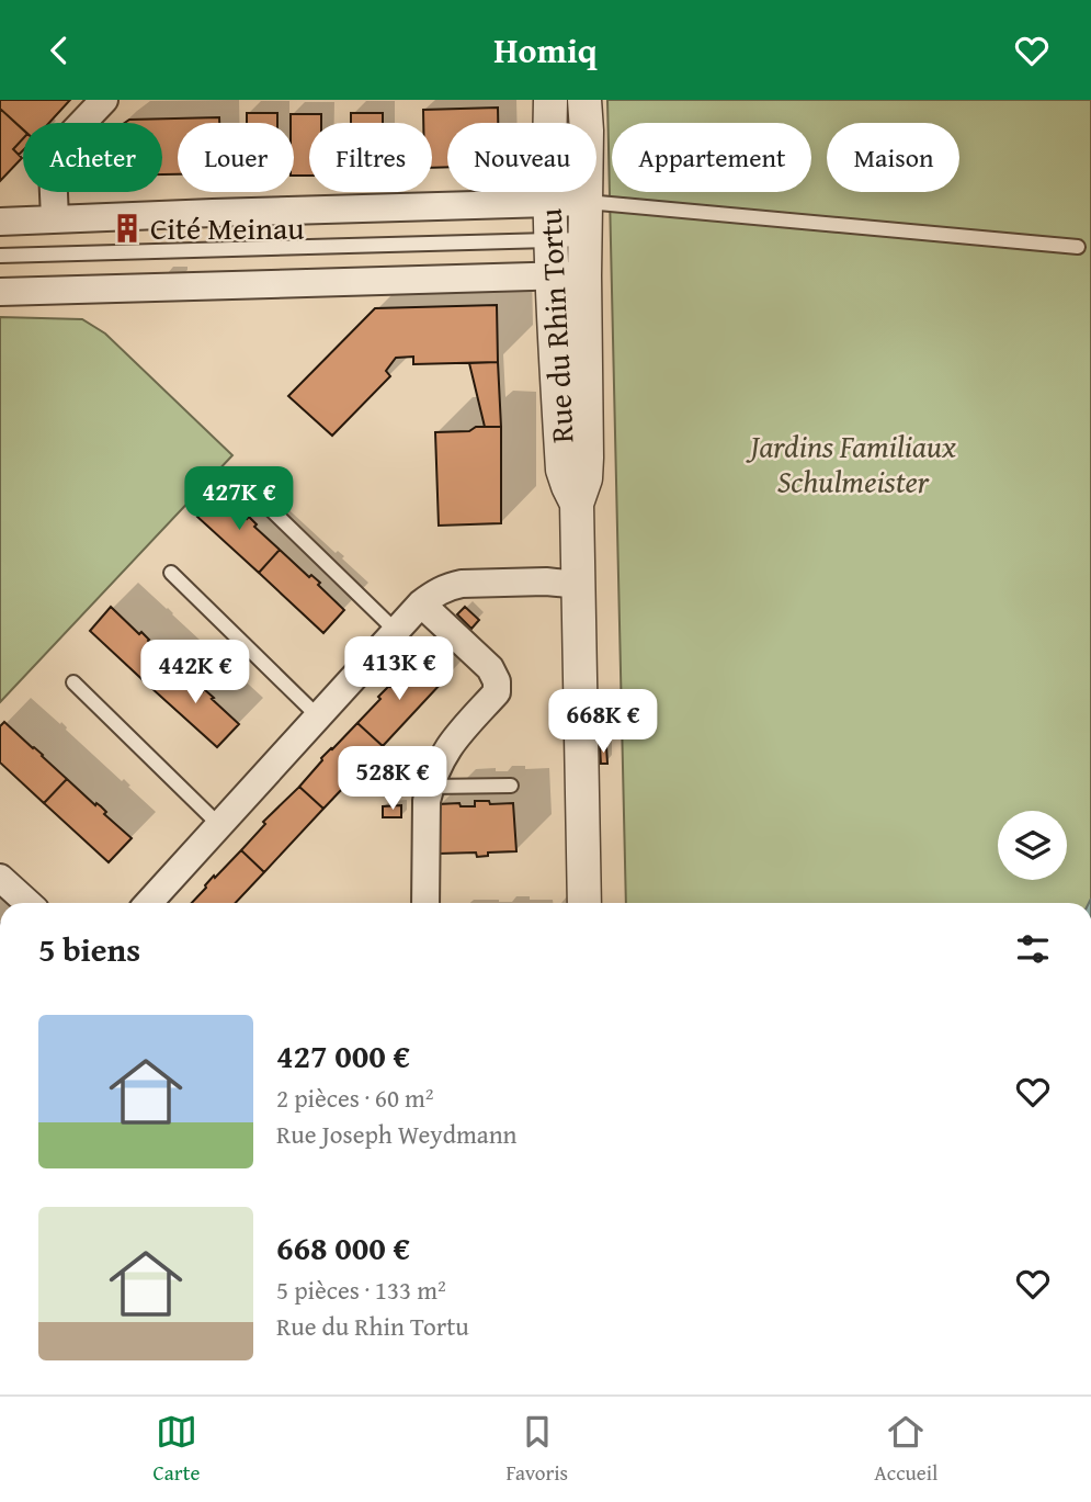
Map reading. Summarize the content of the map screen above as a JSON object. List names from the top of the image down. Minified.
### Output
{"streets":{"street":["Rue du Rhin Tortu"]},"parks":["Jardins Familiaux Schulmeister"],"places":{"building":["Cité Meinau"]},"page":{"header":"Homiq","chip":["Acheter","Louer","Filtres","Nouveau","Appartement","Maison"],"price":["427K €","413K €","442K €","668K €","528K €"],"heading":"5 biens","list":[{"name":"427 000 €","note":"2 pièces · 60 m² · Rue Joseph Weydmann"},{"name":"668 000 €","note":"5 pièces · 133 m² · Rue du Rhin Tortu"}],"tabs":["Carte","Favoris","Accueil"]}}
